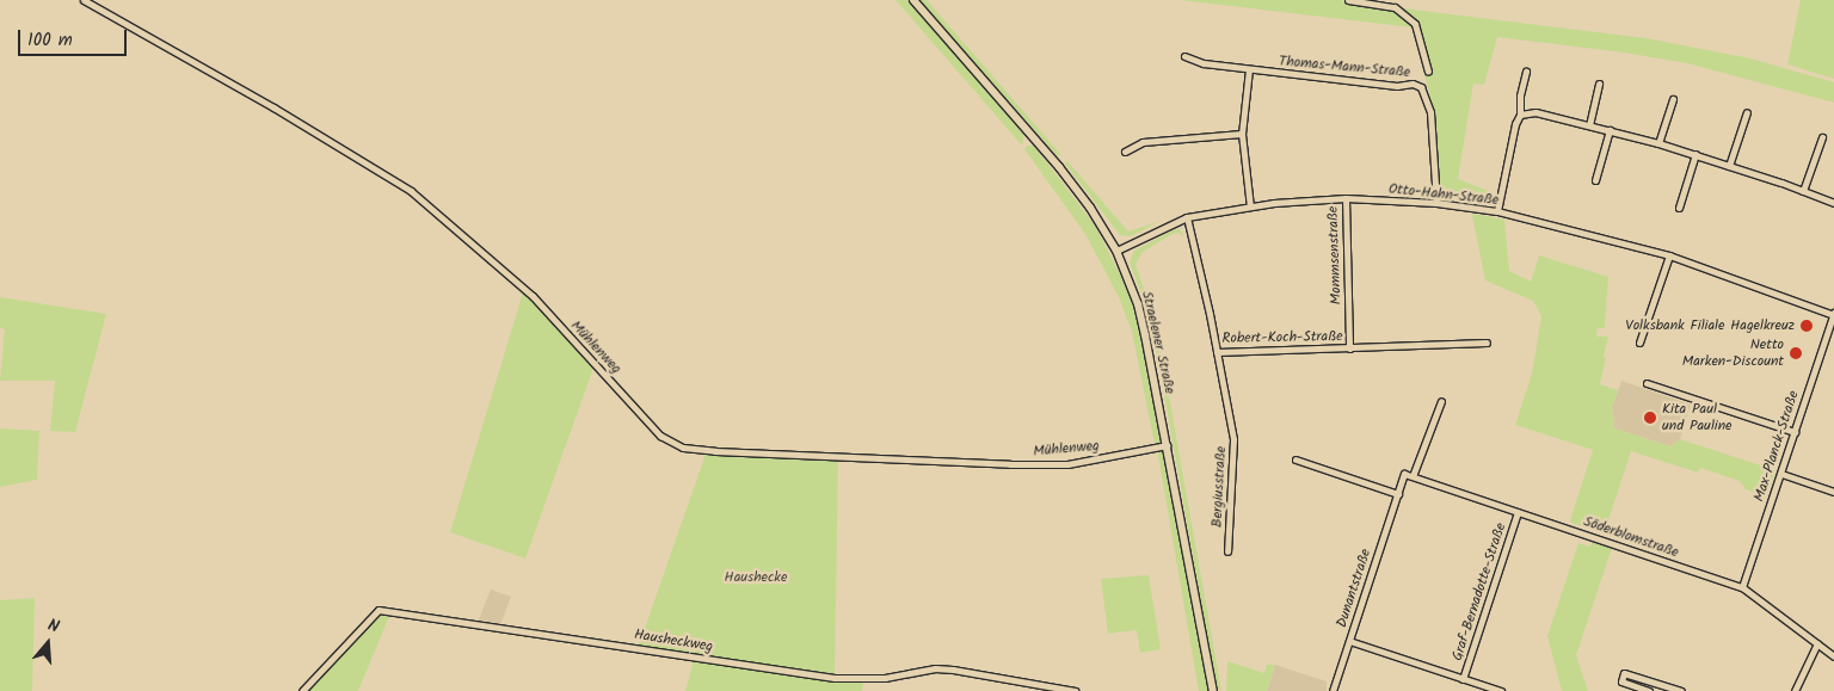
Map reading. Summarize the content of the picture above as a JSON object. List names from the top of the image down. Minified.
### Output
{"streets":{"street":["Thomas-Mann-Straße","Otto-Hahn-Straße","Mommsenstraße","Robert-Koch-Straße","Straelener Straße","Mühlenweg","Max-Planck-Straße","Bergiusstraße","Söderblomstraße","Dunantstraße","Graf-Bernadotte-Straße","Hausheckweg"]},"crossings":[["Thomas-Mann-Straße","Otto-Hahn-Straße"],["Otto-Hahn-Straße","Mommsenstraße"],["Otto-Hahn-Straße","Robert-Koch-Straße"],["Otto-Hahn-Straße","Straelener Straße"],["Otto-Hahn-Straße","Max-Planck-Straße"],["Mommsenstraße","Robert-Koch-Straße"],["Robert-Koch-Straße","Bergiusstraße"],["Straelener Straße","Mühlenweg"],["Max-Planck-Straße","Söderblomstraße"],["Söderblomstraße","Dunantstraße"],["Söderblomstraße","Graf-Bernadotte-Straße"],["Dunantstraße","Graf-Bernadotte-Straße"]],"parks":["Haushecke"],"places":["Volksbank Filiale Hagelkreuz","Netto Marken-Discount","Kita Paul und Pauline"],"scale_bar":"100 m","north":"top"}
